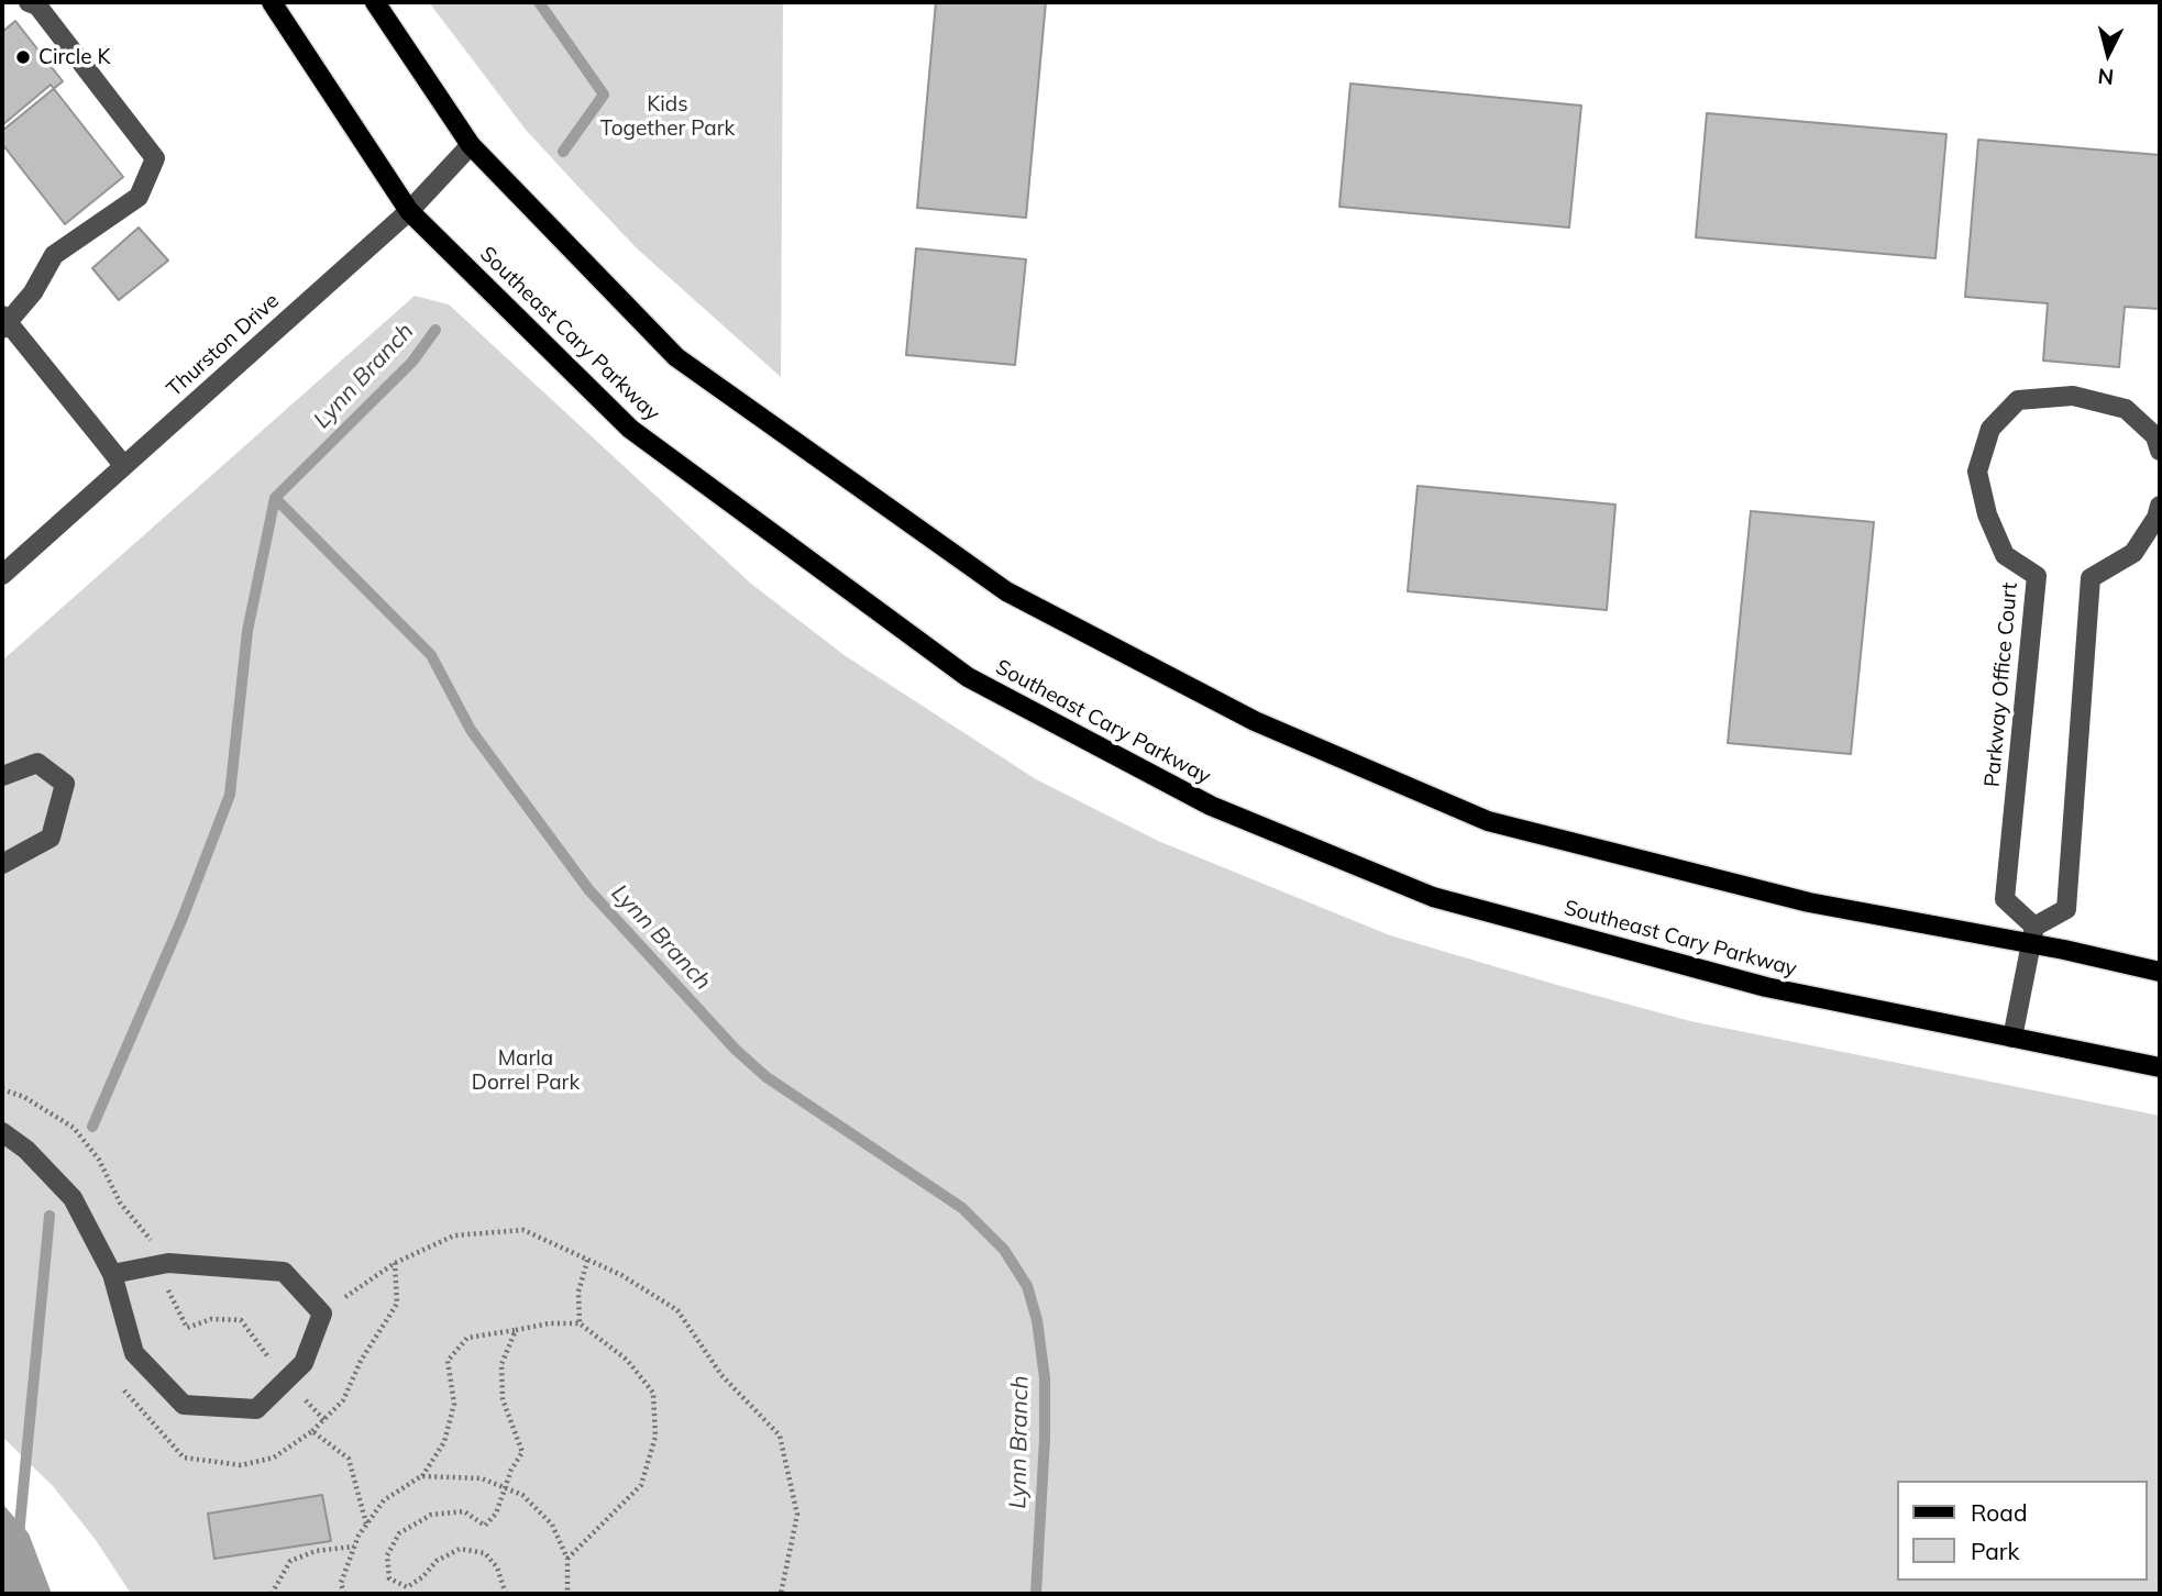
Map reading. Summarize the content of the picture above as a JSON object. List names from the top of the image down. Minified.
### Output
{"streets":{"main road":["Southeast Cary Parkway"],"street":["Thurston Drive","Parkway Office Court"]},"crossings":[["Southeast Cary Parkway","Thurston Drive"]],"water":["Lynn Branch"],"parks":["Kids Together Park","Marla Dorrel Park"],"places":["Circle K"],"legend":["Road","Park"],"north":"bottom"}
